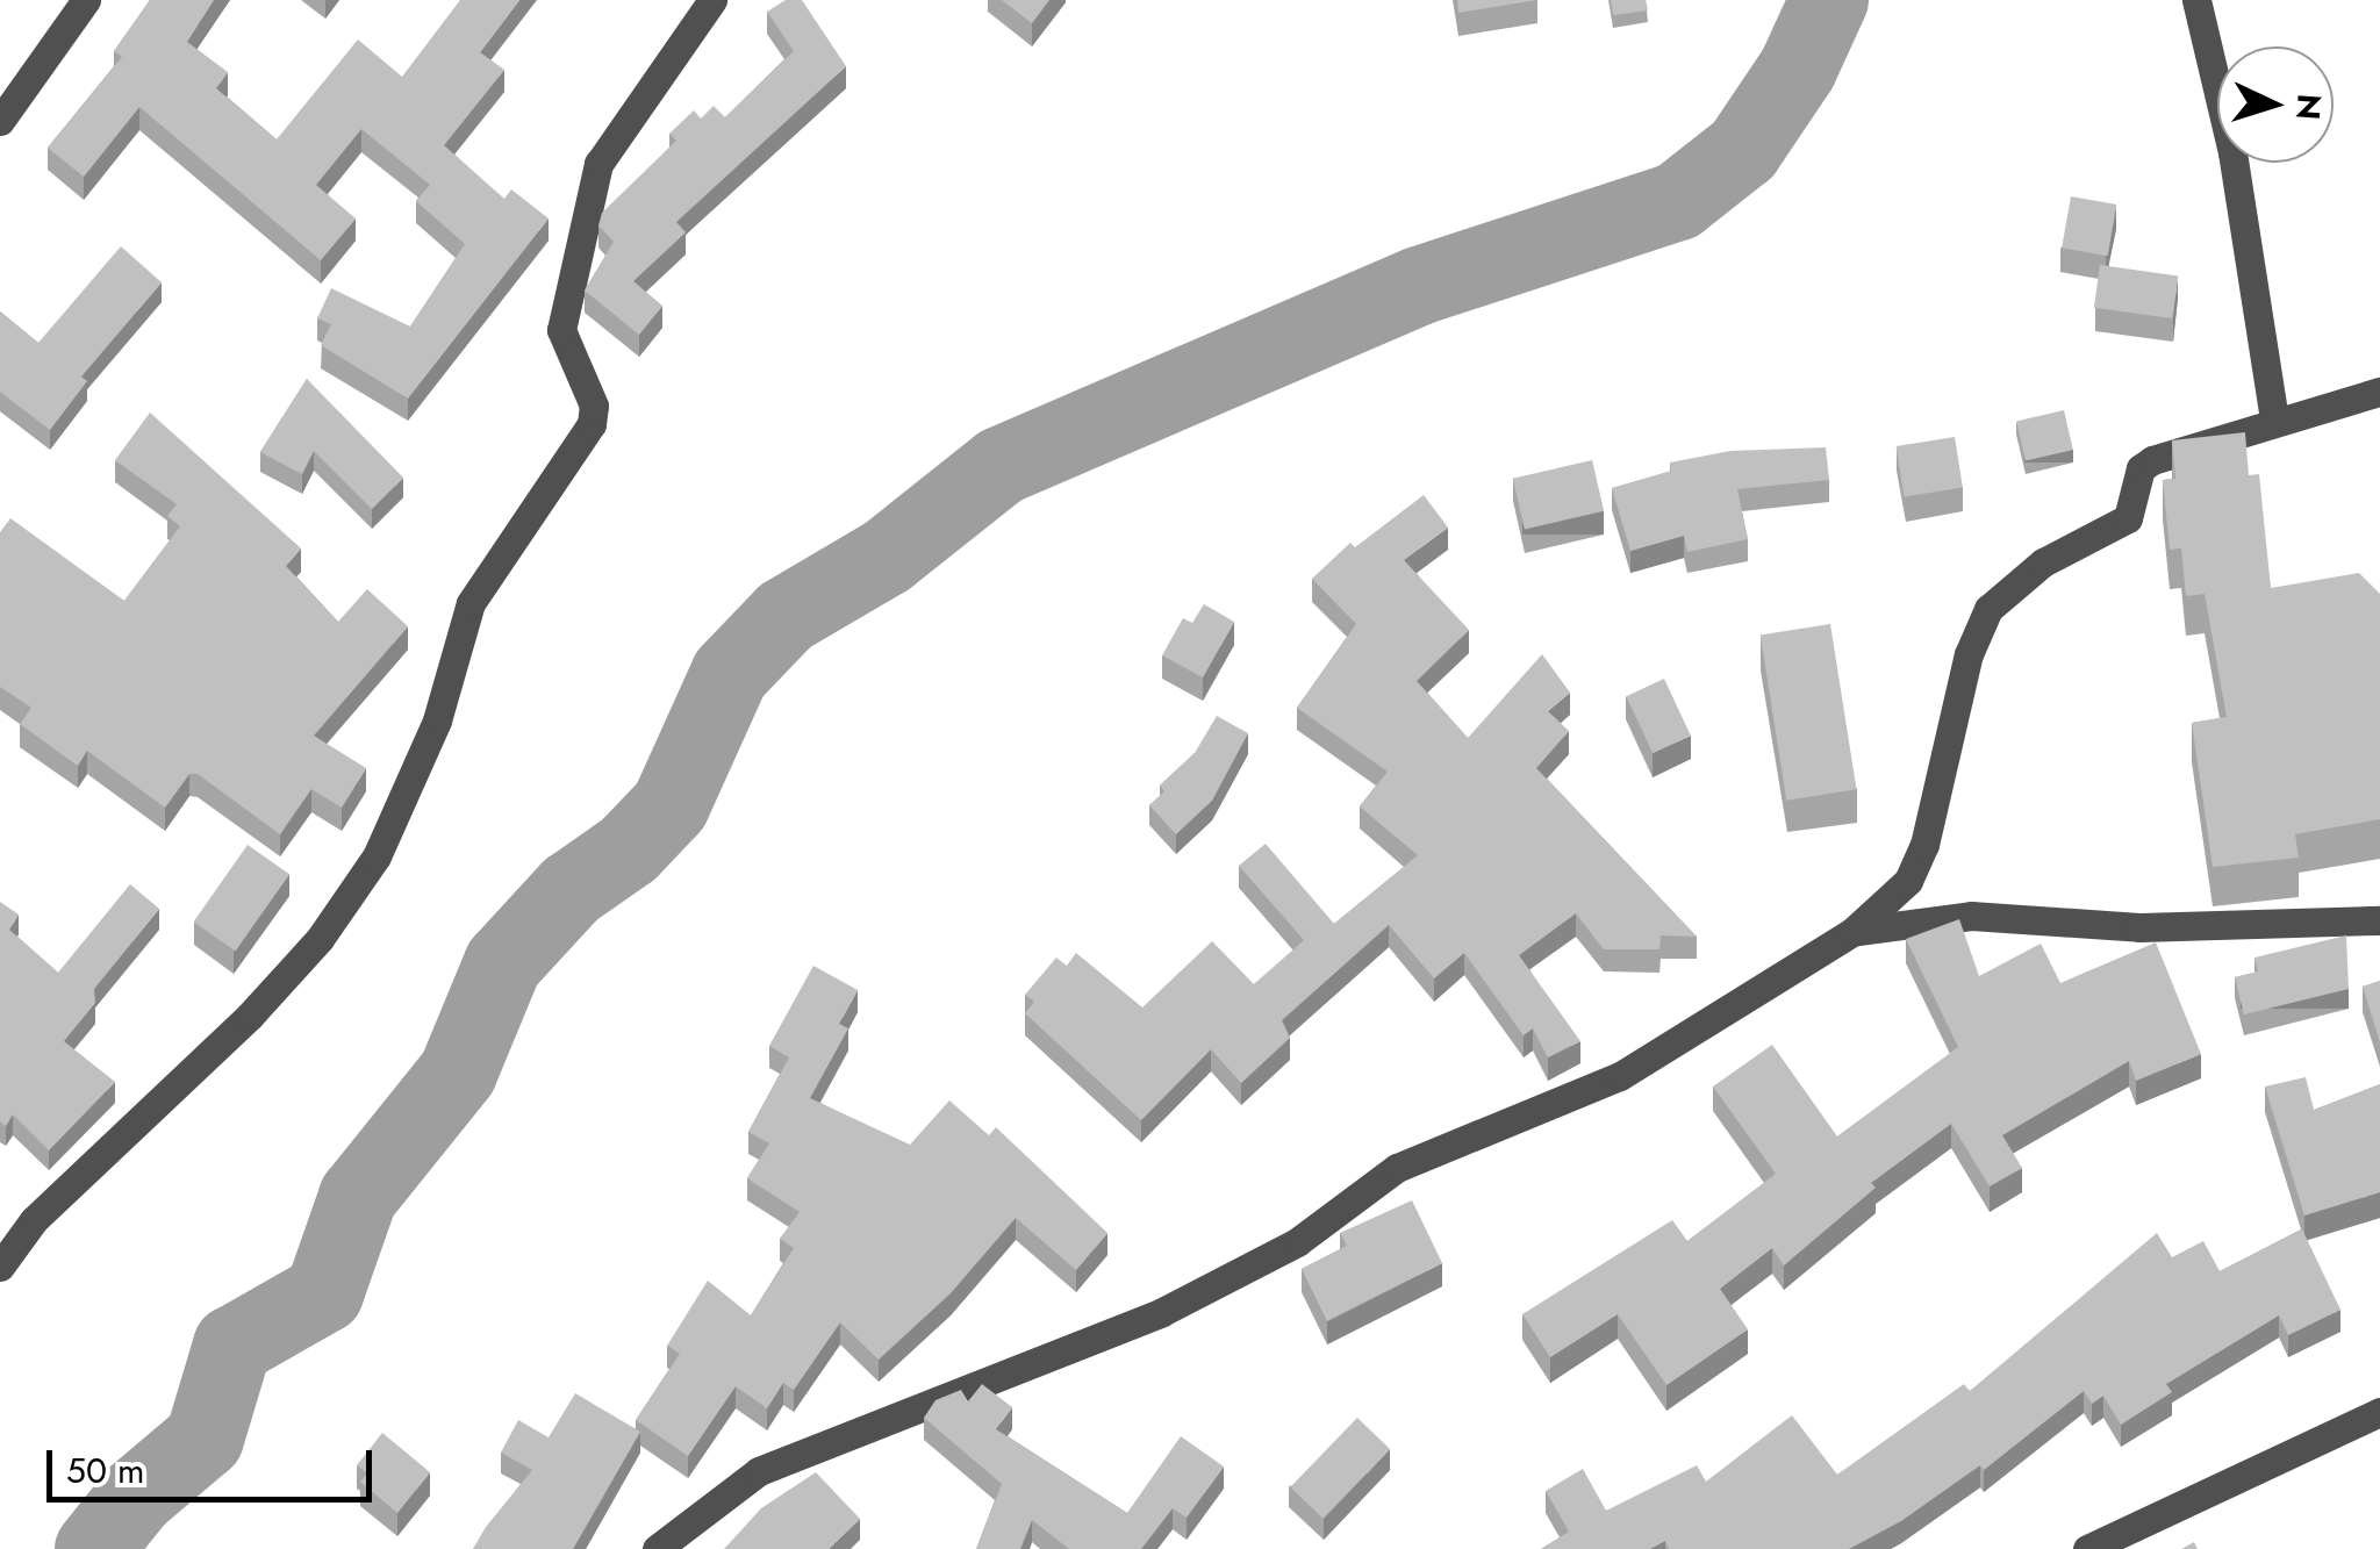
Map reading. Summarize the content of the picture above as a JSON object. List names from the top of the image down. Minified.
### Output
{"scale_bar":"50 m","north":"right"}
